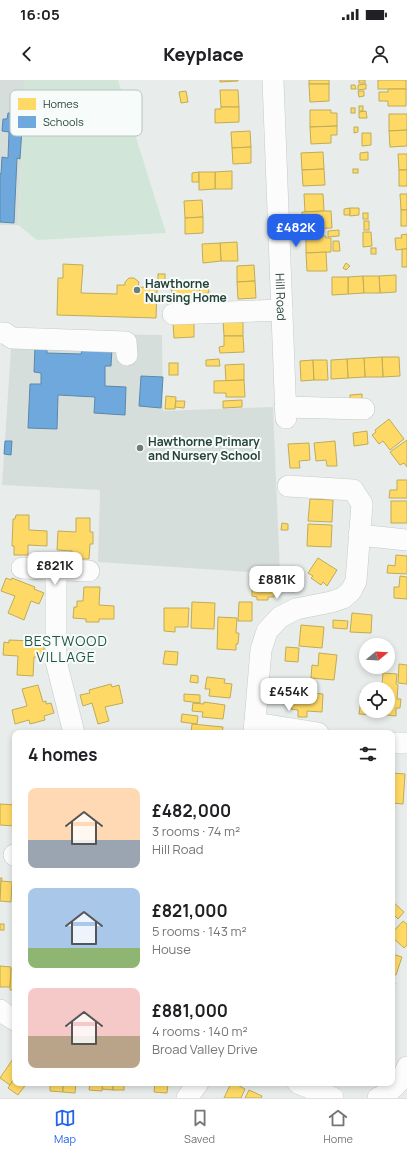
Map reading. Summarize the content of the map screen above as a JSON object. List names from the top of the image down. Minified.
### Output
{"streets":{"street":["Hill Road"]},"districts":["BESTWOOD VILLAGE"],"places":["Hawthorne Nursing Home","Hawthorne Primary and Nursery School"],"legend":["Homes","Schools"],"north":"right","page":{"status":"16:05","header":"Keyplace","price":["£482K","£821K","£881K","£454K"],"heading":"4 homes","list":[{"name":"£482,000","note":"3 rooms · 74 m² · Hill Road"},{"name":"£821,000","note":"5 rooms · 143 m² · House"},{"name":"£881,000","note":"4 rooms · 140 m² · Broad Valley Drive"}],"tabs":["Map","Saved","Home"]}}
